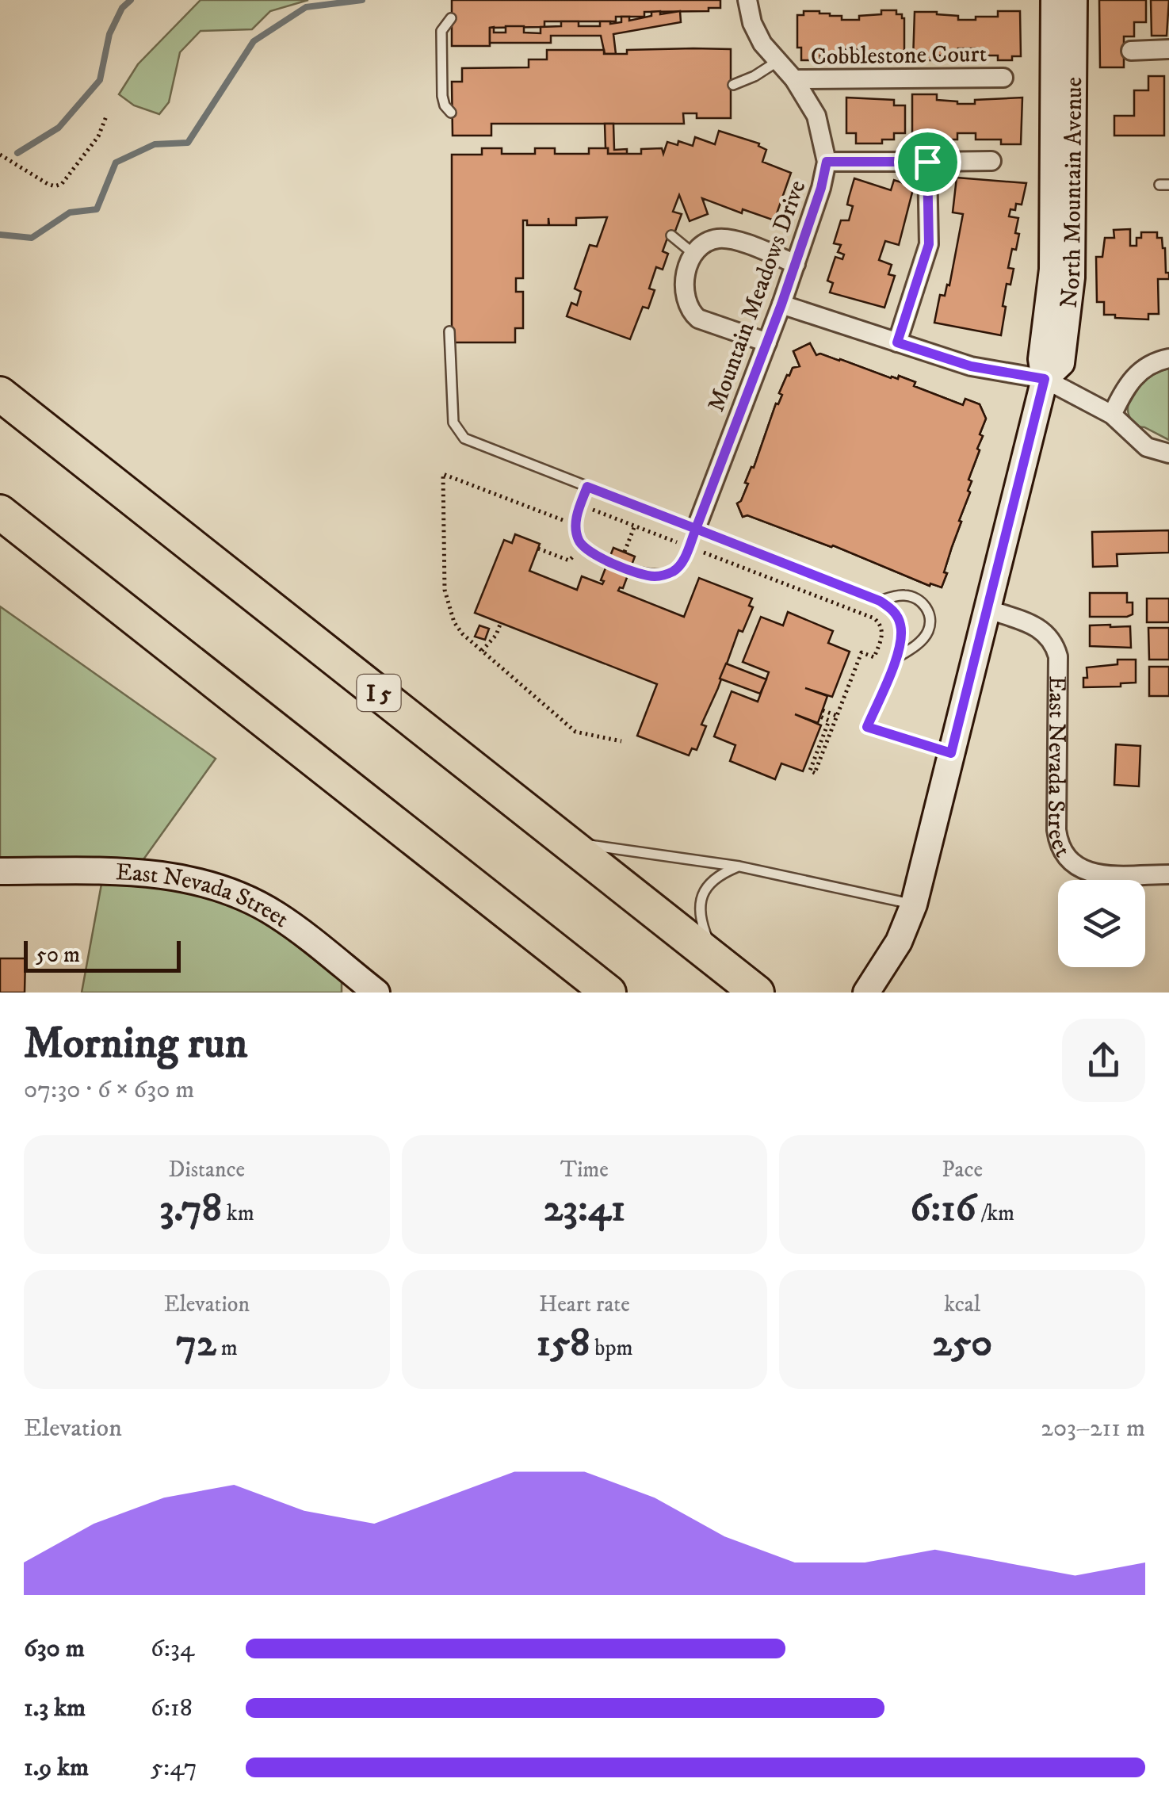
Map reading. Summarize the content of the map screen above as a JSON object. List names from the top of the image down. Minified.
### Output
{"streets":{"highway":["I 5"],"street":["Cobblestone Court","North Mountain Avenue","Mountain Meadows Drive","East Nevada Street"]},"crossings":[["Cobblestone Court","Mountain Meadows Drive"],["North Mountain Avenue","East Nevada Street"]],"scale_bar":"50 m","page":{"scale":"50 m","heading":["Morning run","07:30 · 6 × 630 m"],"stats":[["Distance","3.78 km"],["Time","23:41"],["Pace","6:16 /km"],["Elevation","72 m"],["Heart rate","158 bpm"],["kcal","250"]],"chart":["Elevation","203–211 m"],"list":[{"name":"630 m","note":"6:34"},{"name":"1.3 km","note":"6:18"},{"name":"1.9 km","note":"5:47"}]}}
